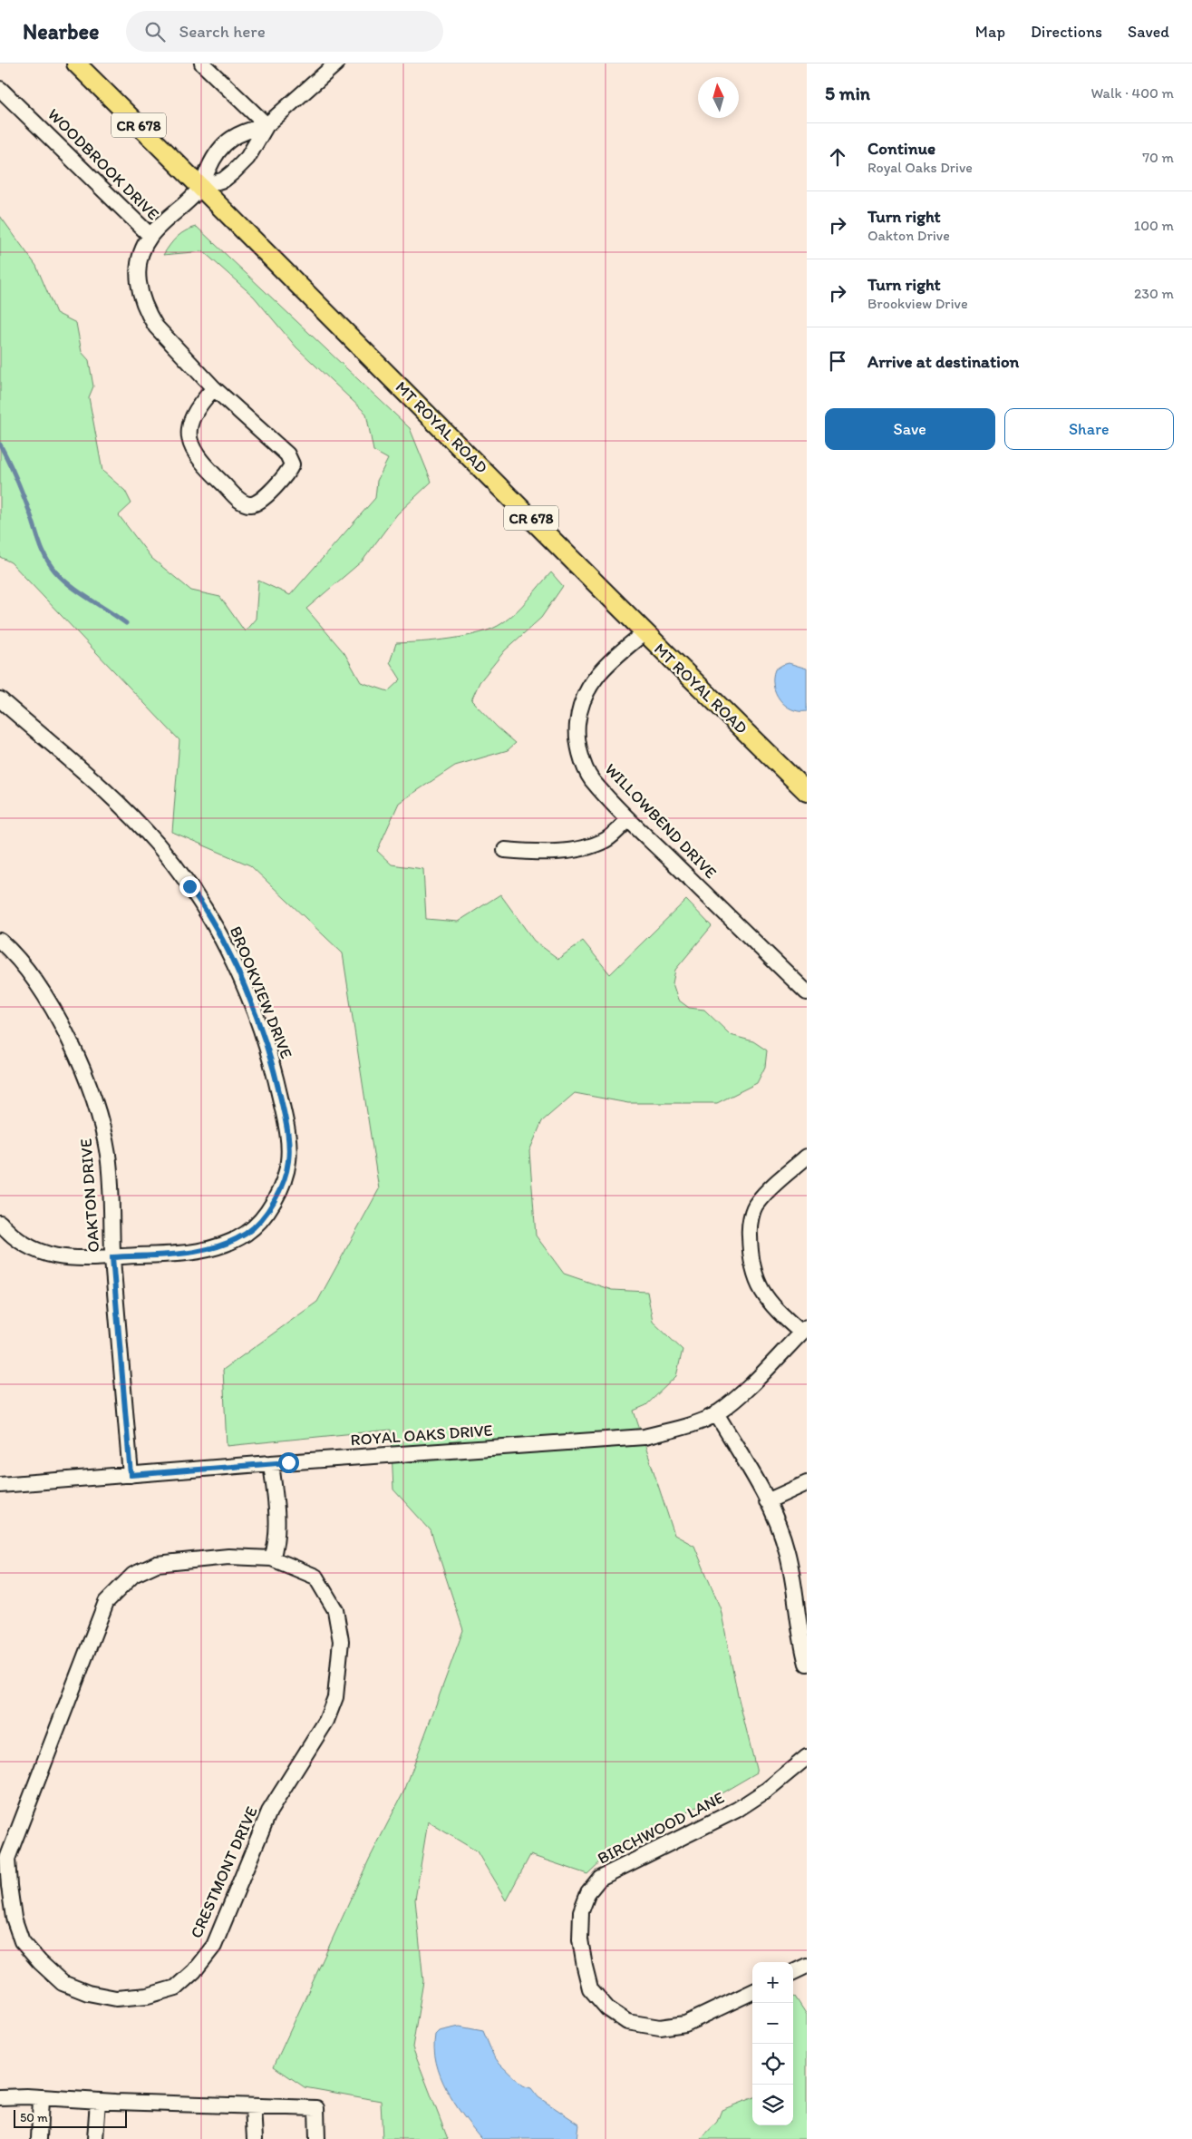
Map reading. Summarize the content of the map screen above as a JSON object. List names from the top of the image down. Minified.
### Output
{"streets":{"main road":["CR 678","MT ROYAL ROAD"],"street":["WOODBROOK DRIVE","WILLOWBEND DRIVE","BROOKVIEW DRIVE","OAKTON DRIVE","ROYAL OAKS DRIVE","BIRCHWOOD LANE","CRESTMONT DRIVE"]},"crossings":[["WOODBROOK DRIVE","MT ROYAL ROAD"],["MT ROYAL ROAD","WILLOWBEND DRIVE"],["BROOKVIEW DRIVE","OAKTON DRIVE"],["OAKTON DRIVE","ROYAL OAKS DRIVE"]],"scale_bar":"50 m","north":"top","page":{"header":"Nearbee","search":"Search here","nav":["Map","Directions","Saved"],"heading":["5 min","Walk · 400 m"],"list":[["Continue","Royal Oaks Drive","70 m"],["Turn right","Oakton Drive","100 m"],["Turn right","Brookview Drive","230 m"],"Arrive at destination"],"buttons":["Save","Share"],"map_buttons":["+","−"],"scale":"50 m"}}
